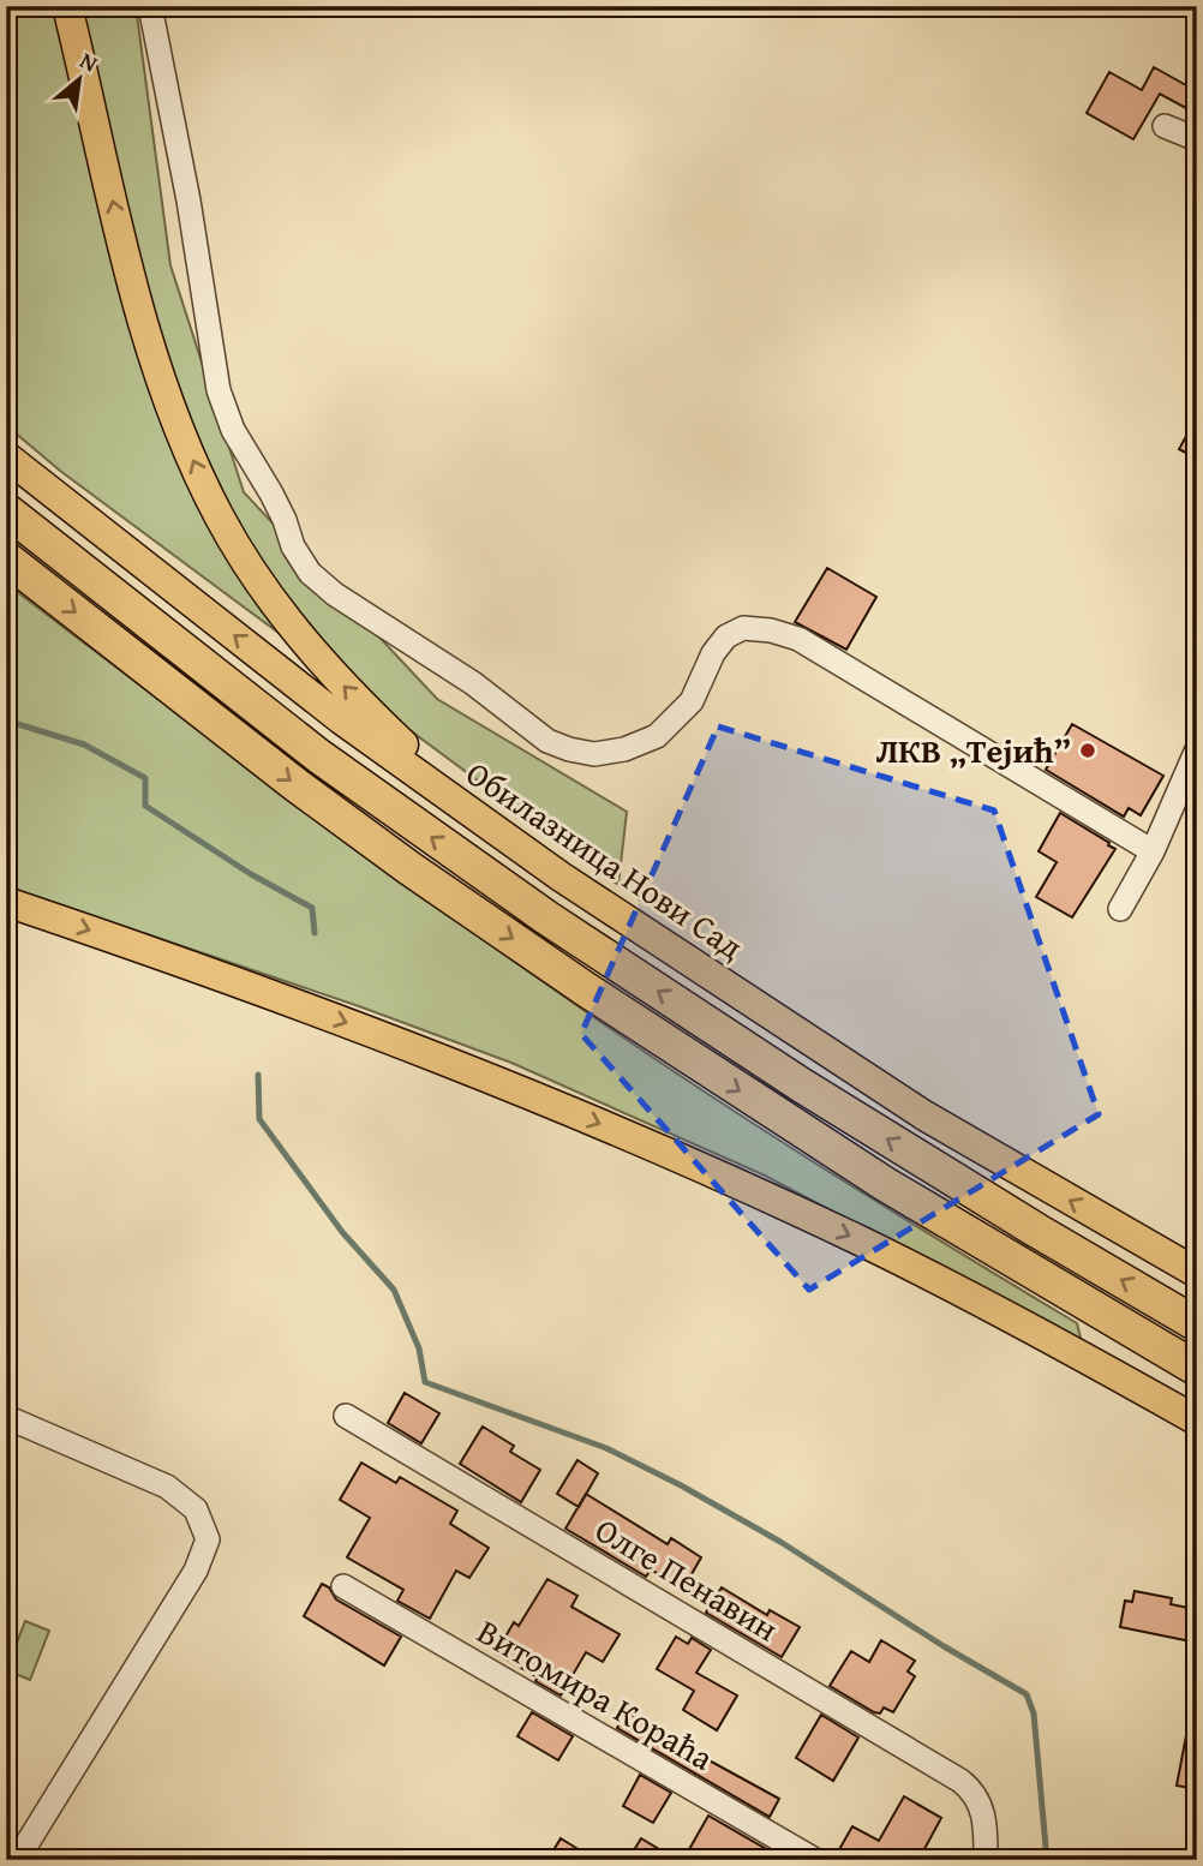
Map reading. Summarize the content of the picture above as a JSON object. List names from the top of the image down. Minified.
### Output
{"streets":{"main road":["Обилазница Нови Сад"],"street":["Олге Пенавин","Витомира Кораћа"]},"places":["ЛКВ „Тејић”"],"north":"top right"}
